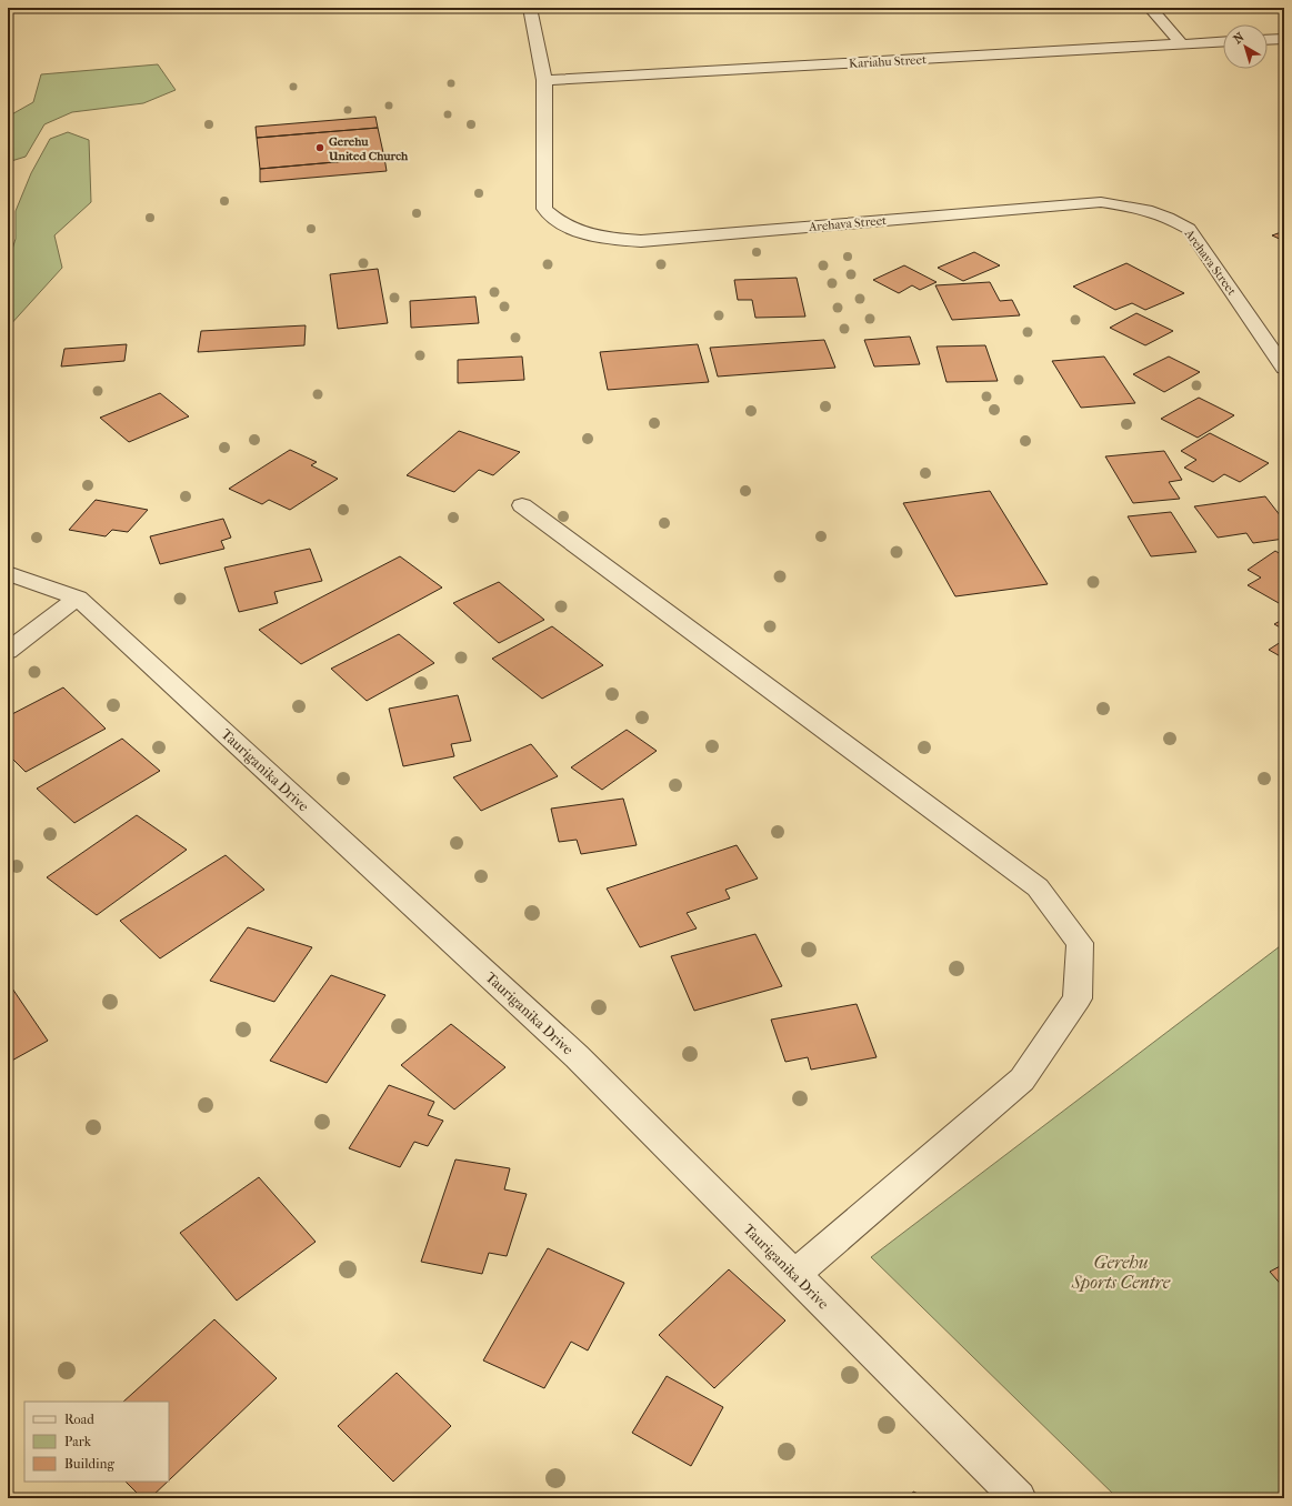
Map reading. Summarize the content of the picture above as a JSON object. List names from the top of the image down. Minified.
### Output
{"streets":{"street":["Kariahu Street","Arehava Street","Tauriganika Drive"]},"crossings":[["Kariahu Street","Arehava Street"]],"parks":["Gerehu Sports Centre"],"places":["Gerehu United Church"],"legend":["Road","Park","Building"],"north":"top left"}
